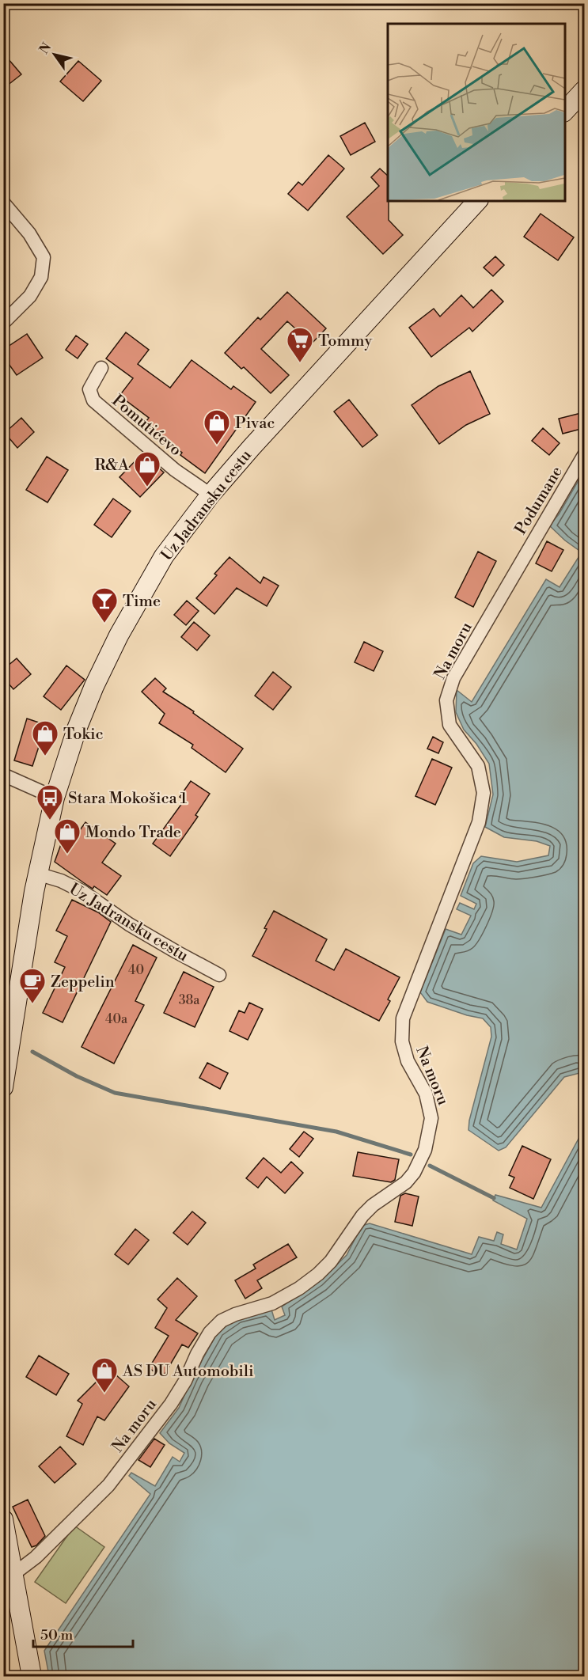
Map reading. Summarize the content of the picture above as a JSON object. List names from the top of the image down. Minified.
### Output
{"streets":{"main road":["Uz Jadransku cestu"],"street":["Pomutićevo","Podumane","Na moru"]},"crossings":[["Pomutićevo","Uz Jadransku cestu"],["Podumane","Na moru"]],"places":{"supermarket":["Tommy"],"shop":["Pivac","R&A","Tokic","Mondo Trade","AS DU Automobili"],"bar":["Time"],"bus stop":["Stara Mokošica 1"],"cafe":["Zeppelin"]},"house_numbers":["40","38a","40a"],"scale_bar":"50 m","north":"top left"}
